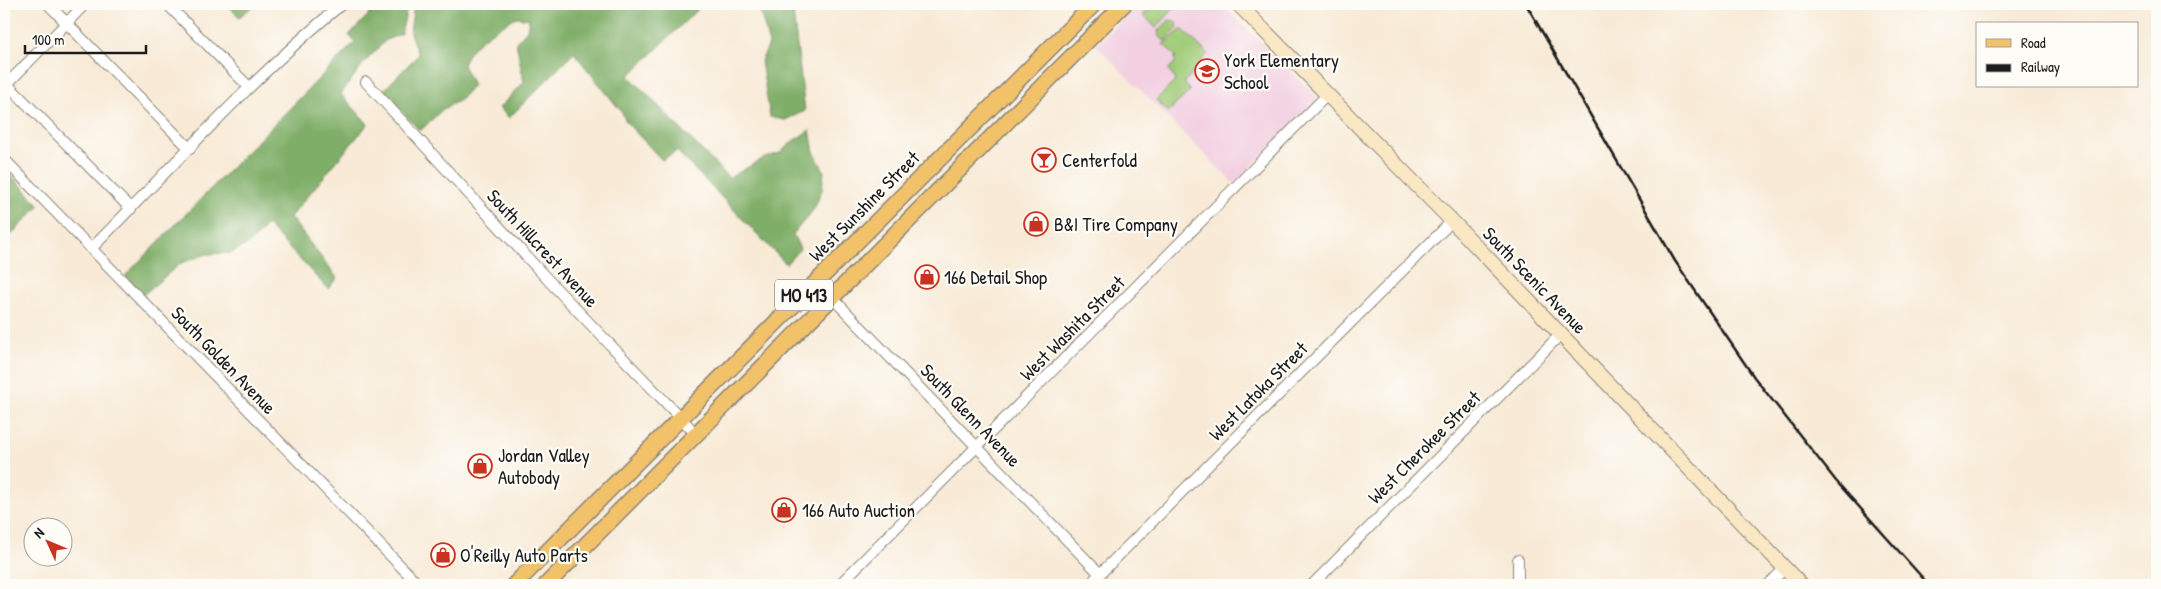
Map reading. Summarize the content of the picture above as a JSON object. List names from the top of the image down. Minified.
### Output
{"streets":{"main road":["West Sunshine Street","South Scenic Avenue","MO 413"],"street":["South Hillcrest Avenue","West Washita Street","South Golden Avenue","West Latoka Street","South Glenn Avenue","West Cherokee Street"]},"crossings":[["West Sunshine Street","South Hillcrest Avenue"],["West Sunshine Street","South Glenn Avenue"],["South Hillcrest Avenue","MO 413"],["South Scenic Avenue","West Washita Street"],["South Scenic Avenue","West Latoka Street"],["South Scenic Avenue","West Cherokee Street"],["MO 413","South Glenn Avenue"],["West Washita Street","South Glenn Avenue"],["West Latoka Street","South Glenn Avenue"]],"places":{"school or university":["York Elementary School"],"bar":["Centerfold"],"shop":["B&I Tire Company","166 Detail Shop","Jordan Valley Autobody","166 Auto Auction","O'Reilly Auto Parts"]},"legend":["Road","Railway"],"scale_bar":"100 m","north":"top left"}
